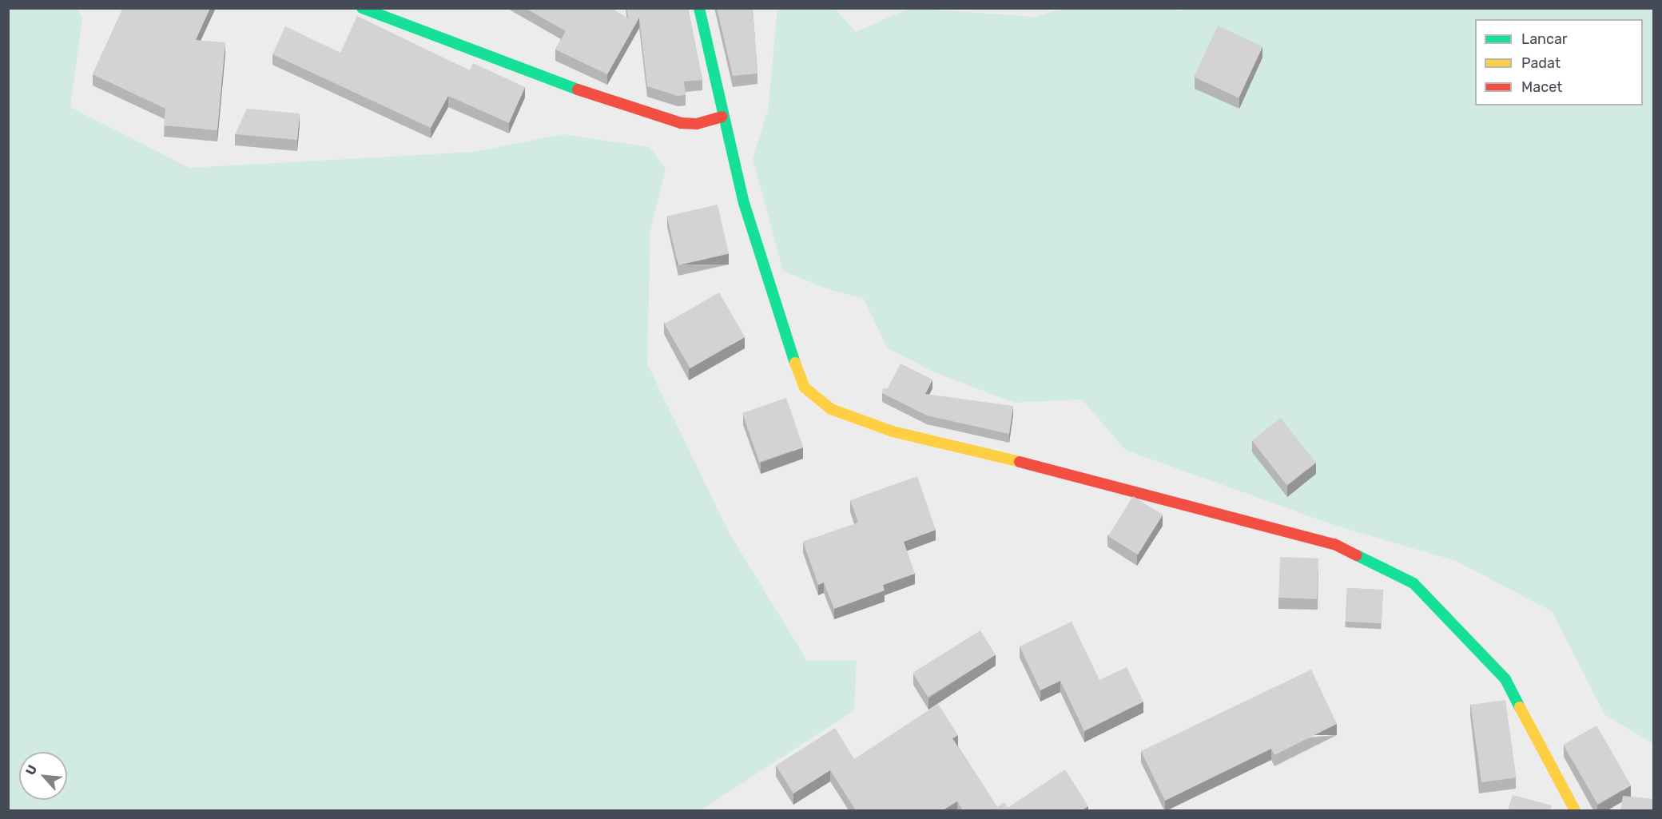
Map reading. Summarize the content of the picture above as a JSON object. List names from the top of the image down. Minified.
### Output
{"legend":["Lancar","Padat","Macet"],"north":"top left"}
